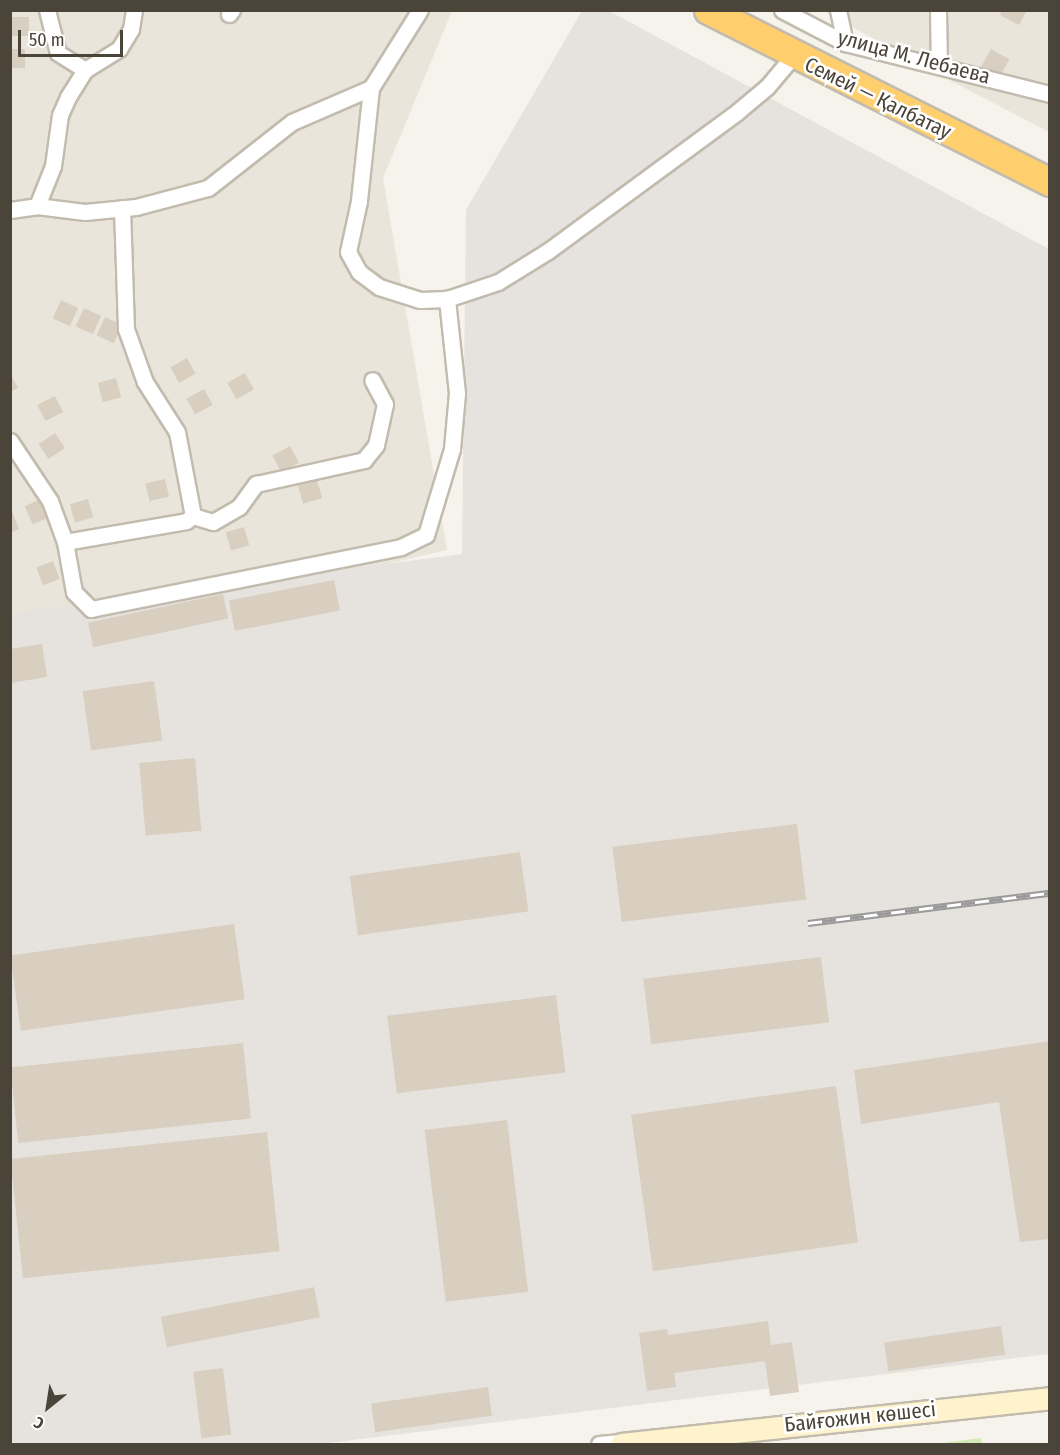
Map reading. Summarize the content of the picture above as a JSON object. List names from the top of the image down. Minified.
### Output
{"streets":{"highway":["Семей — Қалбатау"],"main road":["Байғожин көшесі"],"street":["улица М. Лебаева"]},"scale_bar":"50 m","north":"bottom left"}
